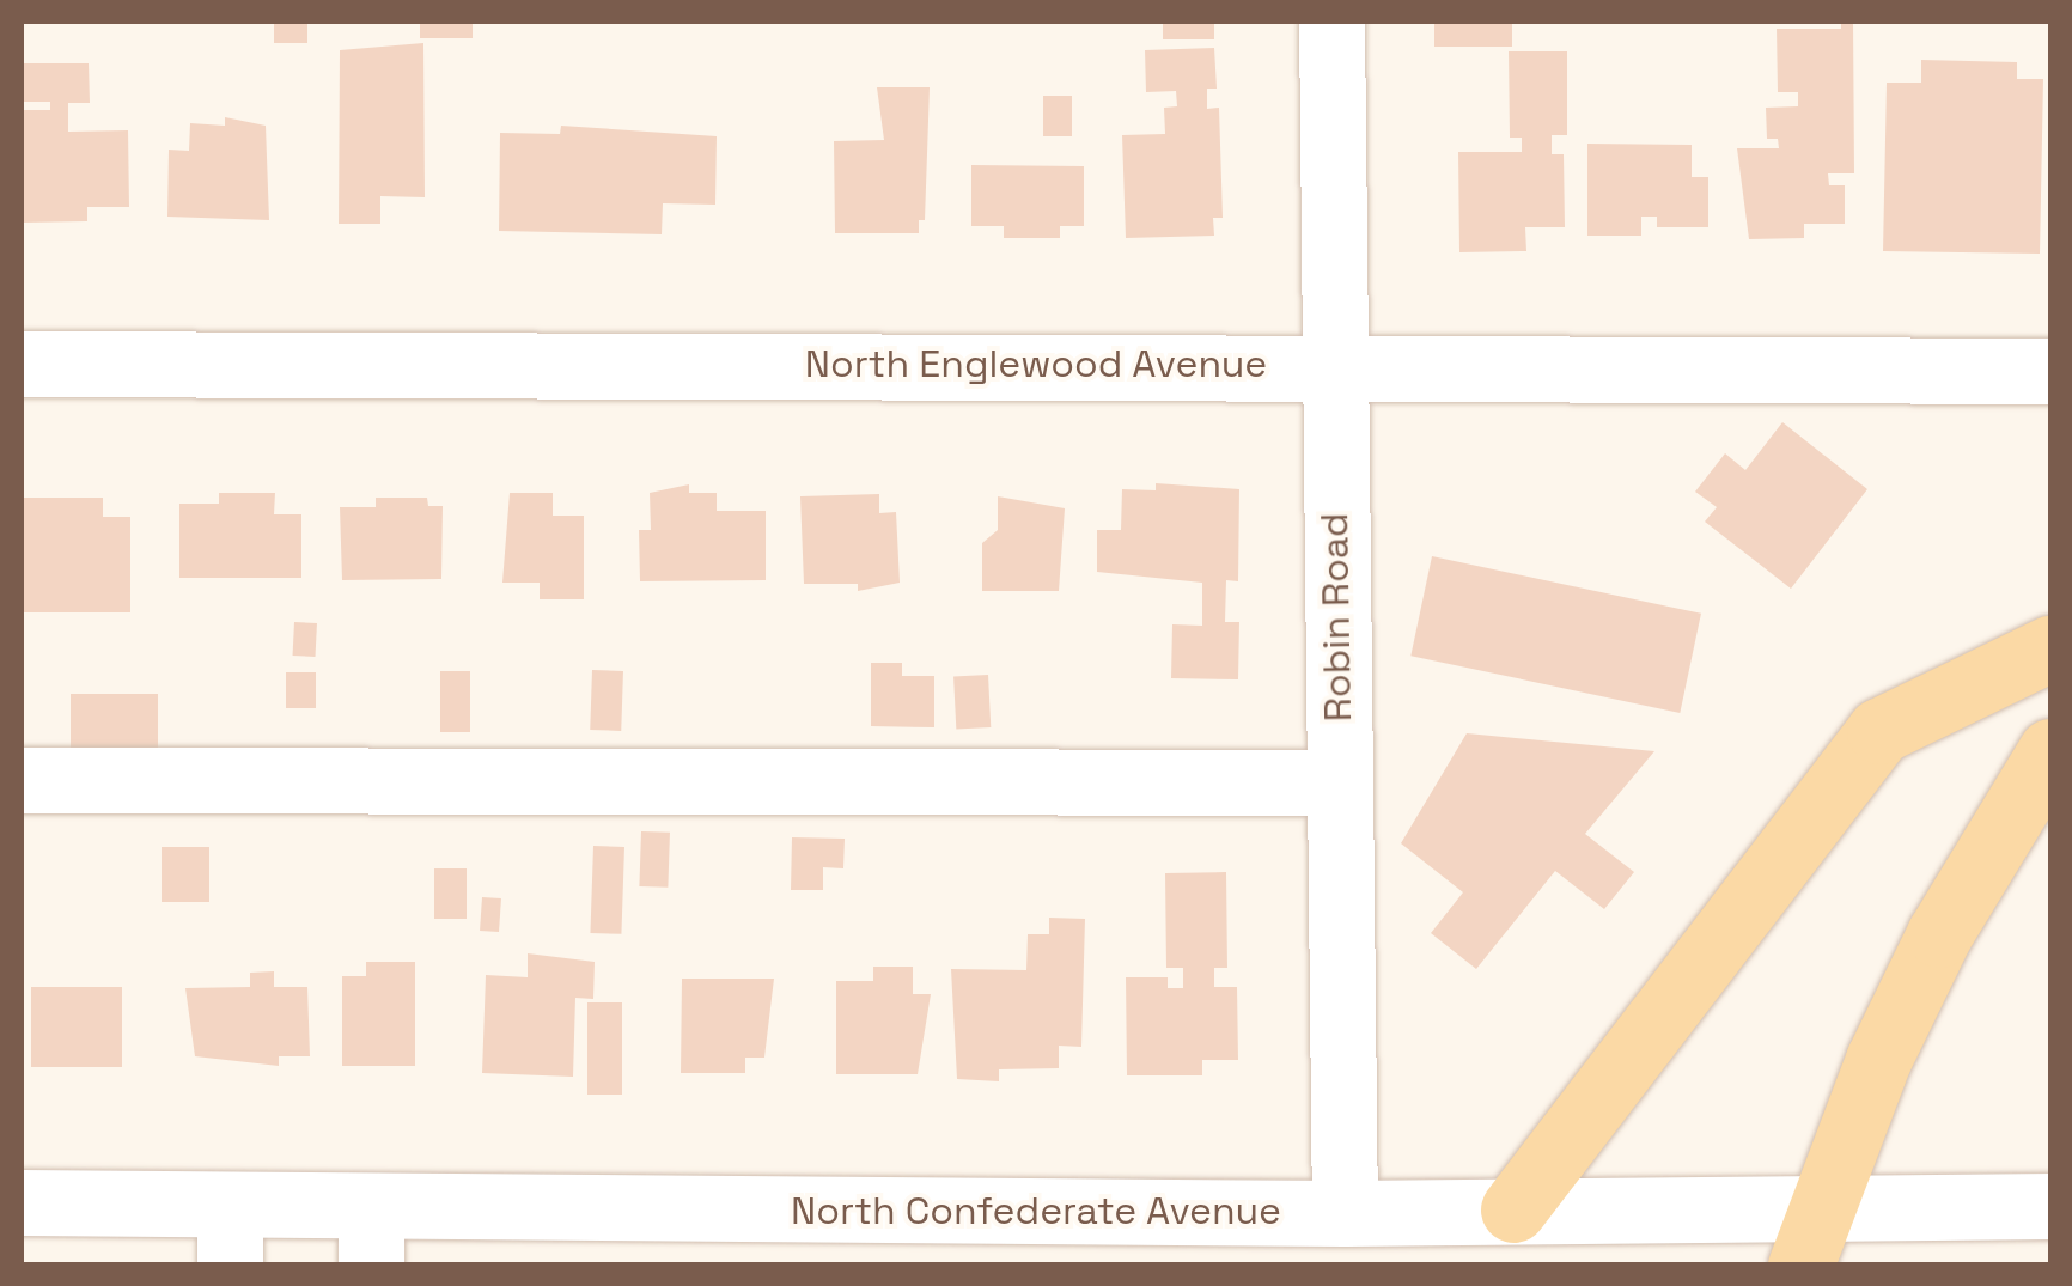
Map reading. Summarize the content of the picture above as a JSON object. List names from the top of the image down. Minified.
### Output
{"streets":{"street":["North Englewood Avenue","Robin Road","North Confederate Avenue"]},"crossings":[["North Englewood Avenue","Robin Road"],["Robin Road","North Confederate Avenue"]]}
